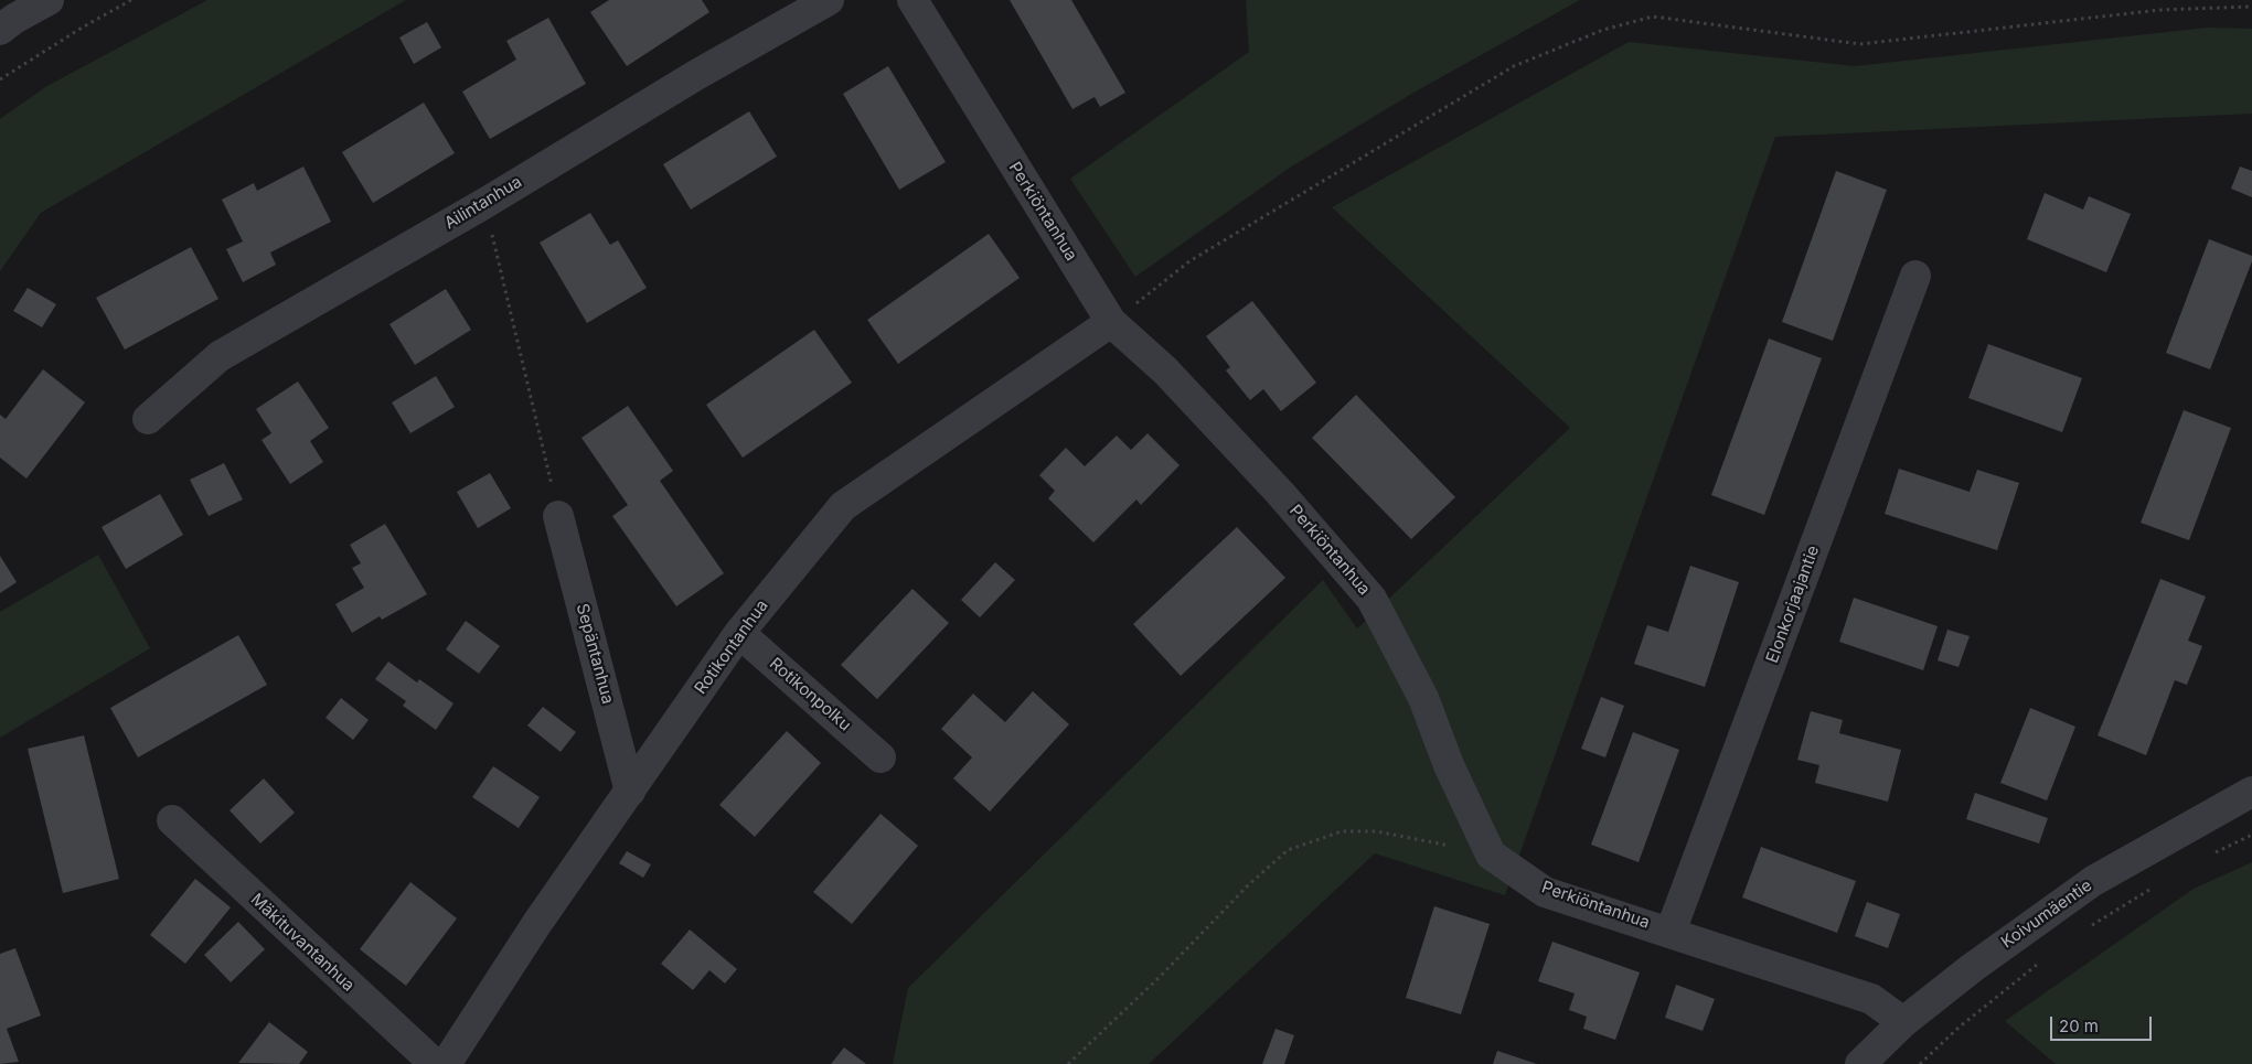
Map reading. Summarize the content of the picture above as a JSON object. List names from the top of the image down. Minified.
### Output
{"streets":{"street":["Ailintanhua","Perkiöntanhua","Elonkorjaajantie","Rotikontanhua","Sepäntanhua","Rotikonpolku","Koivumäentie","Mäkituvantanhua"]},"crossings":[["Perkiöntanhua","Elonkorjaajantie"],["Perkiöntanhua","Rotikontanhua"],["Perkiöntanhua","Koivumäentie"],["Rotikontanhua","Sepäntanhua"],["Rotikontanhua","Rotikonpolku"]],"scale_bar":"20 m"}
